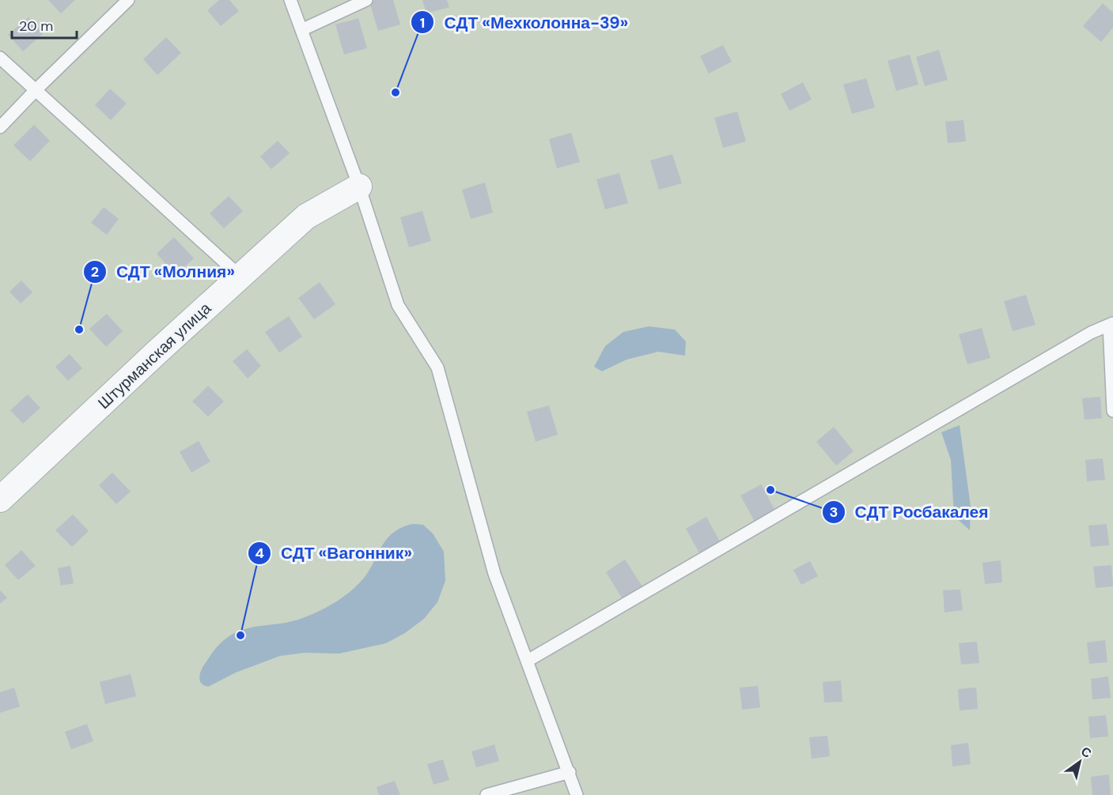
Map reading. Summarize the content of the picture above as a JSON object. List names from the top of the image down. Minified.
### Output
{"streets":{"street":["Штурманская улица"]},"places":["СДТ «Мехколонна-39»","СДТ «Молния»","СДТ Росбакалея","СДТ «Вагонник»"],"scale_bar":"20 m","north":"top right"}
